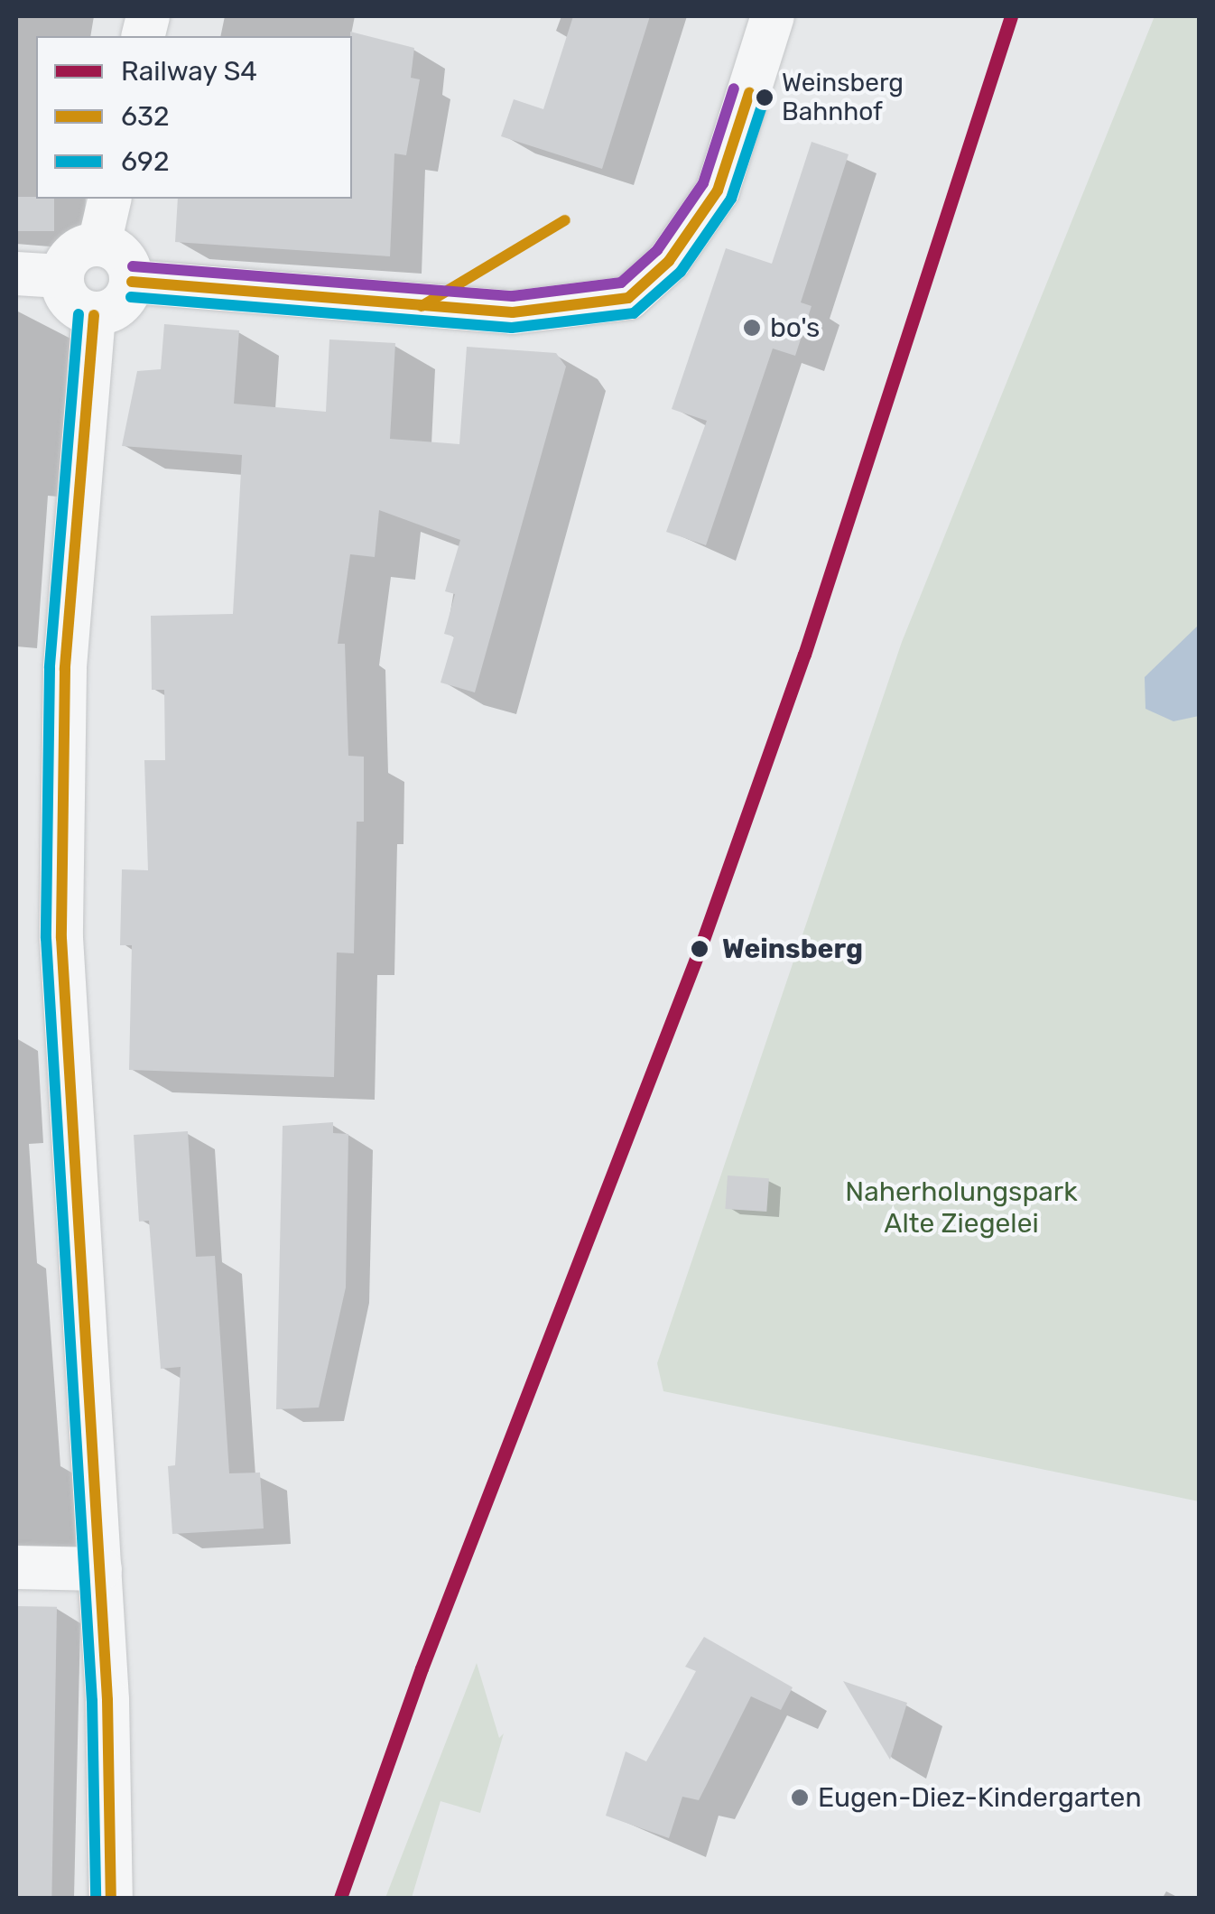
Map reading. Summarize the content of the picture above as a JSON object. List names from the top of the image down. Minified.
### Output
{"parks":["Naherholungspark Alte Ziegelei"],"places":["Weinsberg Bahnhof","bo's","Weinsberg","Eugen-Diez-Kindergarten"],"lines":["rail line S4","transit line 632","transit line 692"],"legend":["Railway S4","632","692"]}
